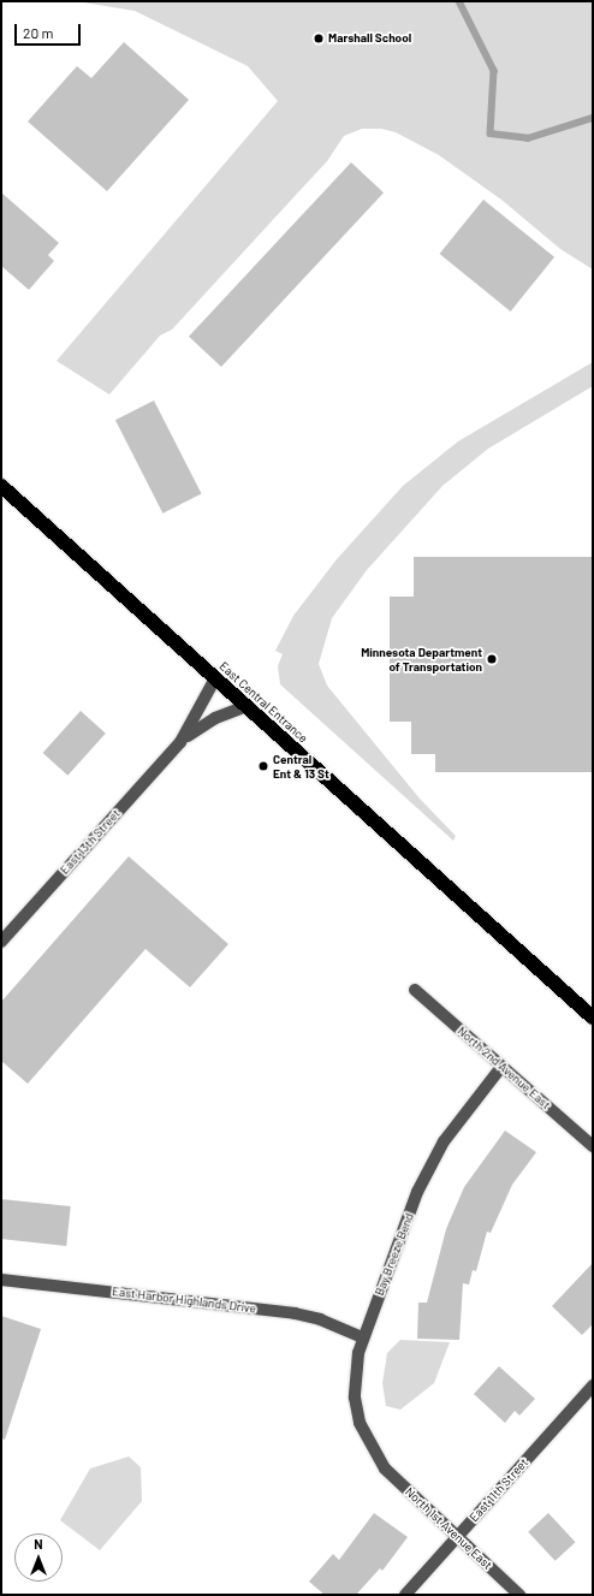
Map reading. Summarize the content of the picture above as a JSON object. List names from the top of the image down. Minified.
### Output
{"streets":{"highway":["East Central Entrance"],"street":["East 13th Street","North 2nd Avenue East","Bay Breeze Bend","East Harbor Highlands Drive","East 11th Street","North 1st Avenue East"]},"crossings":[["East Central Entrance","East 13th Street"],["North 2nd Avenue East","Bay Breeze Bend"],["Bay Breeze Bend","East Harbor Highlands Drive"],["Bay Breeze Bend","North 1st Avenue East"],["East 11th Street","North 1st Avenue East"]],"places":["Marshall School","Minnesota Department of Transportation","Central Ent & 13 St"],"scale_bar":"20 m","north":"top"}
